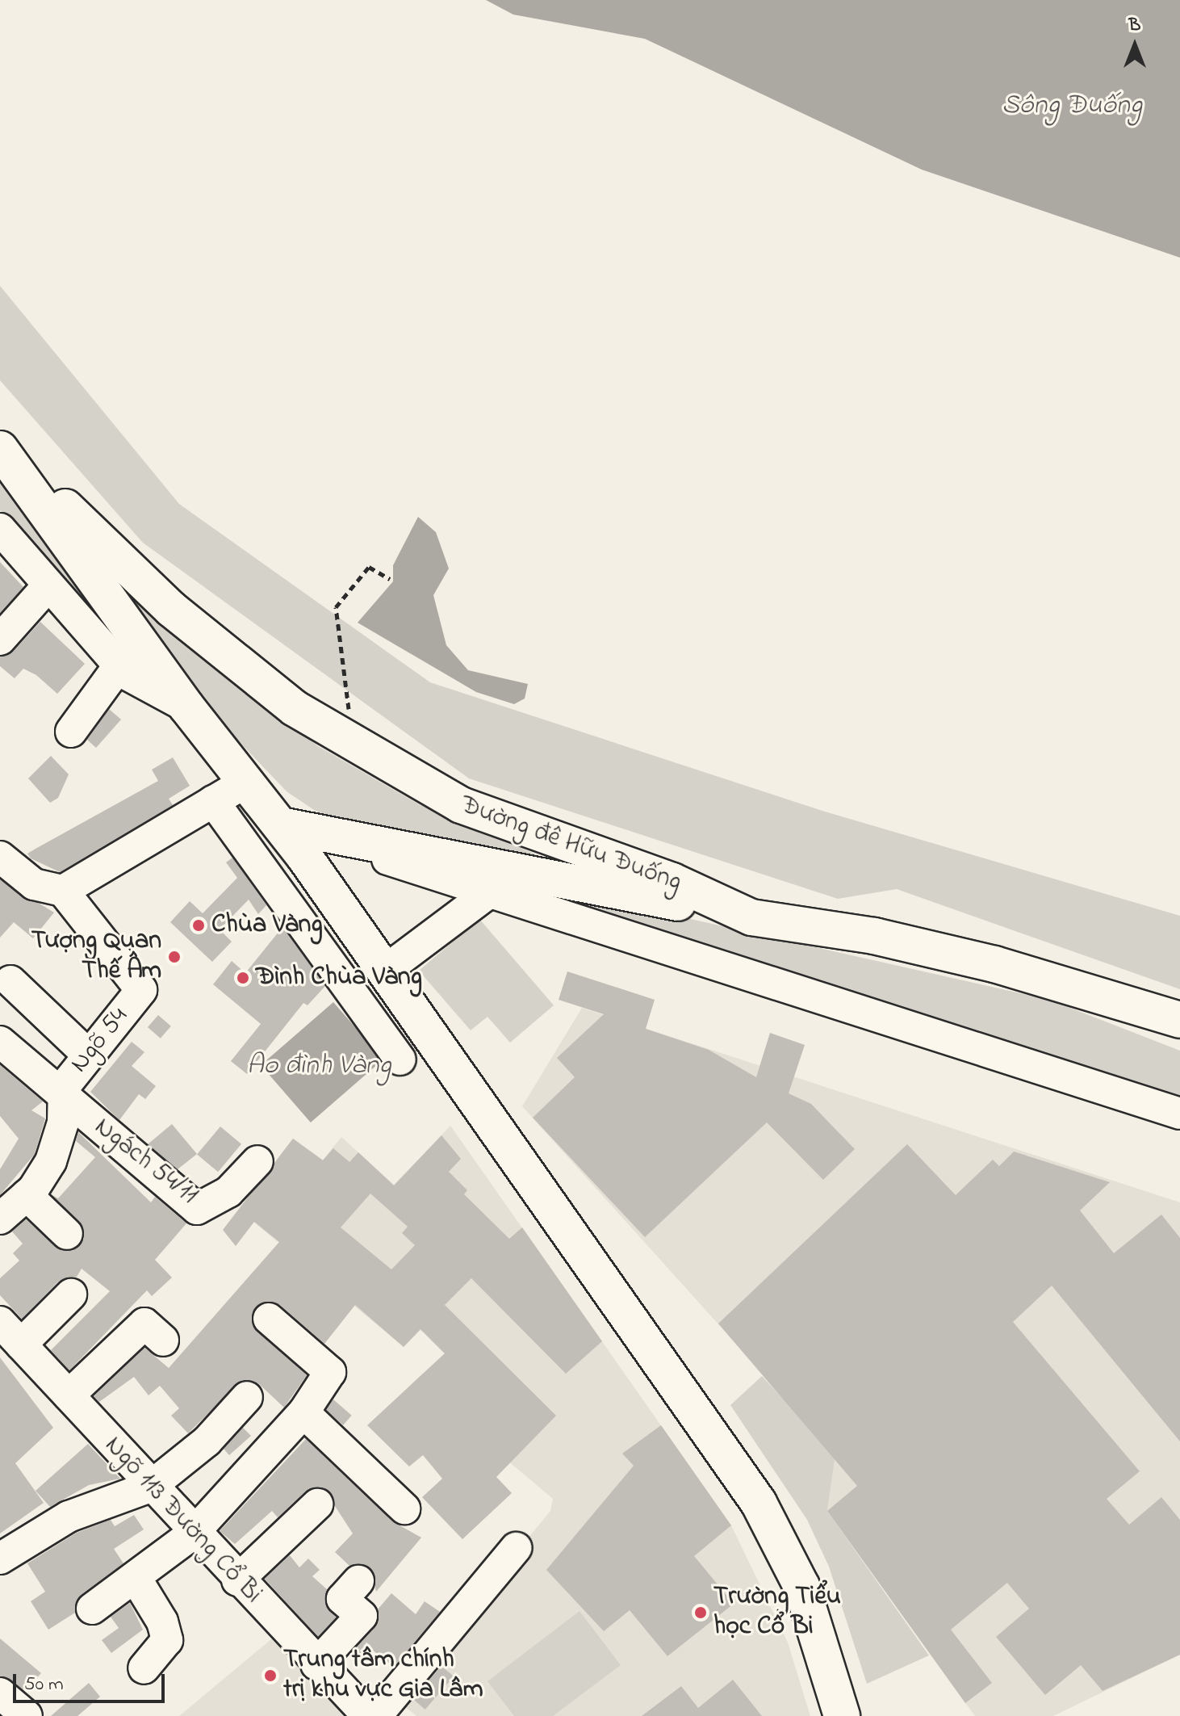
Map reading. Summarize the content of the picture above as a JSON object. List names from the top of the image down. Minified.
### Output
{"streets":{"main road":["Đường đê Hữu Đuống"],"street":["Ngõ 54","Ngách 54/11","Ngõ 113 Đường Cổ Bi"]},"crossings":[["Ngõ 54","Ngách 54/11"]],"water":["Sông Đuống","Ao đình Vàng"],"places":["Chùa Vàng","Tượng Quan Thế Âm","Đình Chùa Vàng","Trường Tiểu học Cổ Bi","Trung tâm chính trị khu vực Gia Lâm"],"scale_bar":"50 m","north":"top"}
